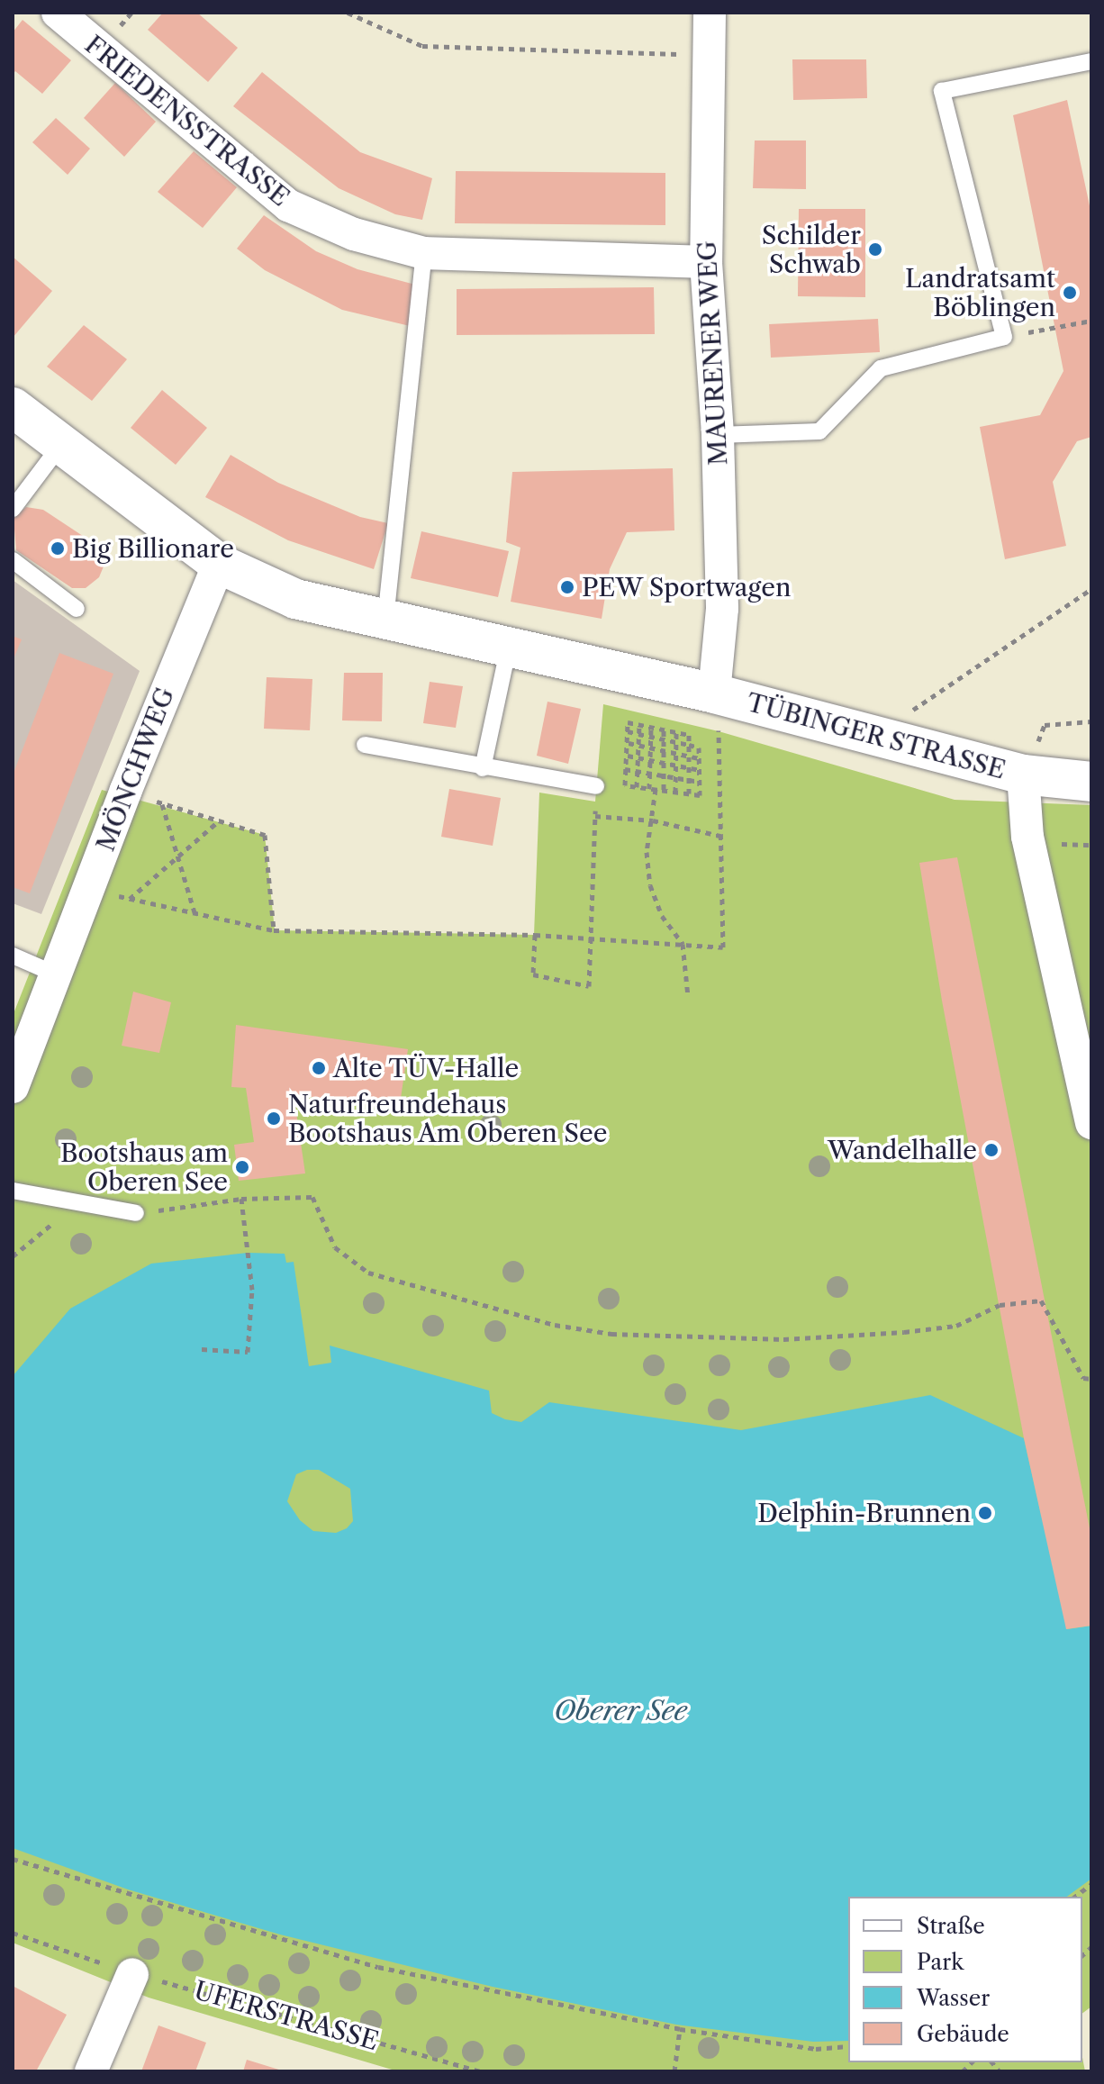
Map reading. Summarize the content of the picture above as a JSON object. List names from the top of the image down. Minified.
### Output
{"streets":{"main road":["TÜBINGER STRASSE"],"street":["FRIEDENSSTRASSE","MAURENER WEG","MÖNCHWEG"],"path":["UFERSTRASSE"]},"crossings":[["FRIEDENSSTRASSE","MAURENER WEG"],["MAURENER WEG","TÜBINGER STRASSE"],["TÜBINGER STRASSE","MÖNCHWEG"]],"water":["Oberer See"],"places":["Schilder Schwab","Landratsamt Böblingen","Big Billionare","PEW Sportwagen","Alte TÜV-Halle","Naturfreundehaus Bootshaus Am Oberen See","Wandelhalle","Bootshaus am Oberen See","Delphin-Brunnen"],"legend":["Straße","Park","Wasser","Gebäude"]}
